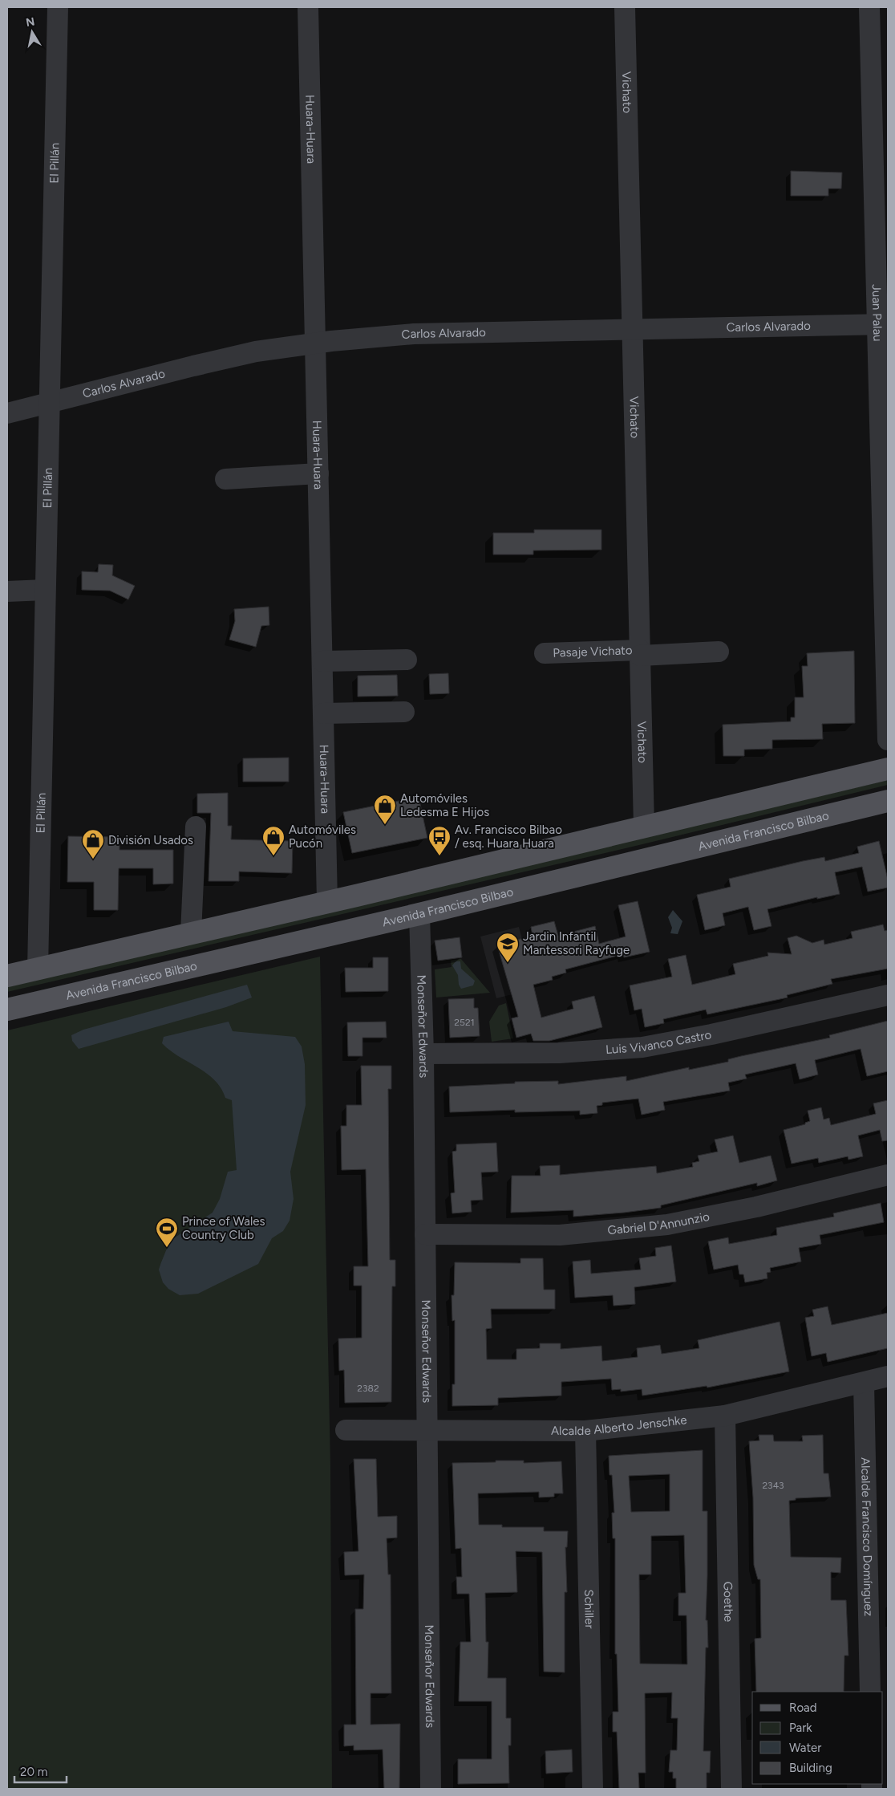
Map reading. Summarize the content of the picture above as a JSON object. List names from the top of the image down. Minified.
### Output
{"streets":{"main road":["Avenida Francisco Bilbao"],"street":["Vichato","Huara-Huara","El Pillán","Juan Palau","Carlos Alvarado","Pasaje Vichato","Monseñor Edwards","Luis Vivanco Castro","Gabriel D'Annunzio","Alcalde Alberto Jenschke","Alcalde Francisco Domínguez","Goethe","Schiller"]},"crossings":[["Vichato","Carlos Alvarado"],["Vichato","Pasaje Vichato"],["Huara-Huara","Carlos Alvarado"],["El Pillán","Carlos Alvarado"],["Juan Palau","Carlos Alvarado"],["Avenida Francisco Bilbao","Monseñor Edwards"],["Monseñor Edwards","Luis Vivanco Castro"],["Monseñor Edwards","Gabriel D'Annunzio"],["Monseñor Edwards","Alcalde Alberto Jenschke"],["Alcalde Alberto Jenschke","Alcalde Francisco Domínguez"],["Alcalde Alberto Jenschke","Goethe"],["Alcalde Alberto Jenschke","Schiller"]],"places":{"shop":["Automóviles Ledesma E Hijos","Automóviles Pucón","División Usados"],"bus stop":["Av. Francisco Bilbao / esq. Huara Huara"],"school or university":["Jardin Infantil Mantessori Rayfuge"],"sports":["Prince of Wales Country Club"]},"house_numbers":["2521","2382","2343"],"legend":["Road","Park","Water","Building"],"scale_bar":"20 m","north":"top"}
